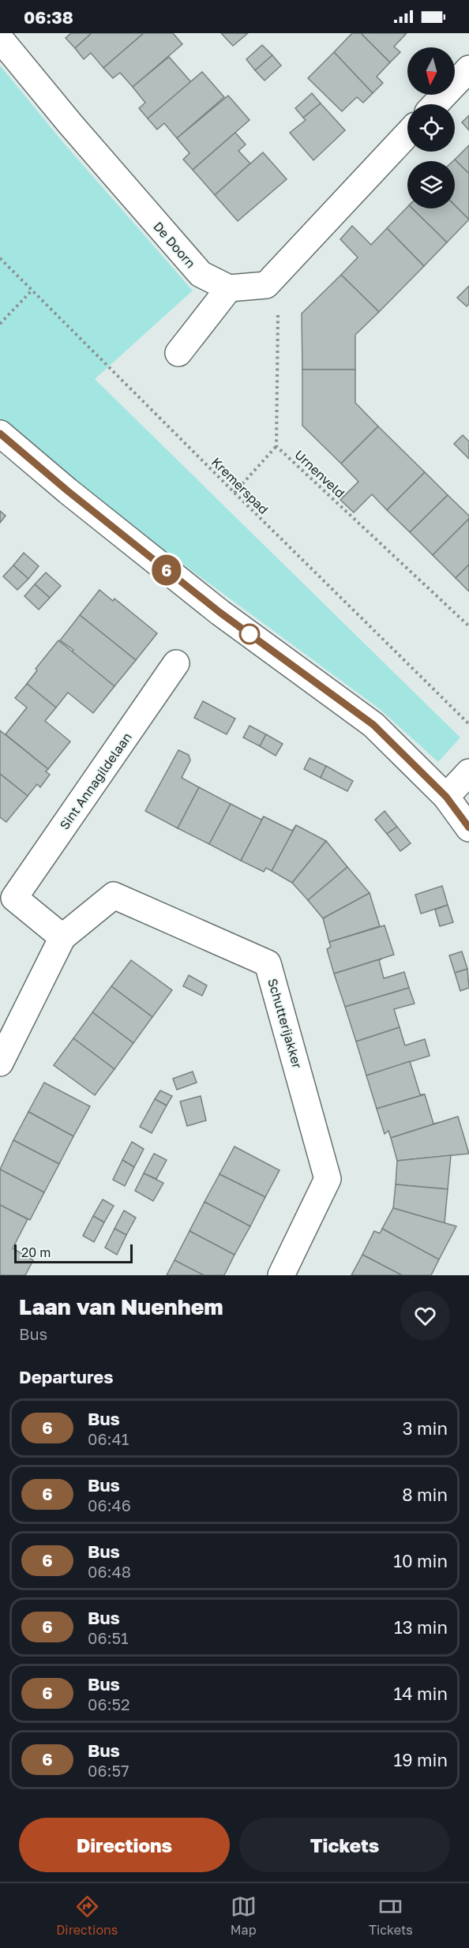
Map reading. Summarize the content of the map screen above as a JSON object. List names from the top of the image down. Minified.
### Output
{"streets":{"street":["De Doorn","Sint Annagildelaan","Schutterijakker"],"path":["Urnenveld","Kremerspad"]},"crossings":[["Sint Annagildelaan","Schutterijakker"]],"lines":["bus line 6"],"scale_bar":"20 m","north":"bottom","page":{"status":"06:38","on_map":"6","scale":"20 m","heading":[["Laan van Nuenhem","Bus"],"Departures"],"list":[{"mark":"6","name":"Bus","note":"06:41","value":"3 min"},{"mark":"6","name":"Bus","note":"06:46","value":"8 min"},{"mark":"6","name":"Bus","note":"06:48","value":"10 min"},{"mark":"6","name":"Bus","note":"06:51","value":"13 min"},{"mark":"6","name":"Bus","note":"06:52","value":"14 min"},{"mark":"6","name":"Bus","note":"06:57","value":"19 min"}],"buttons":["Directions","Tickets"],"tabs":["Directions","Map","Tickets"]}}
